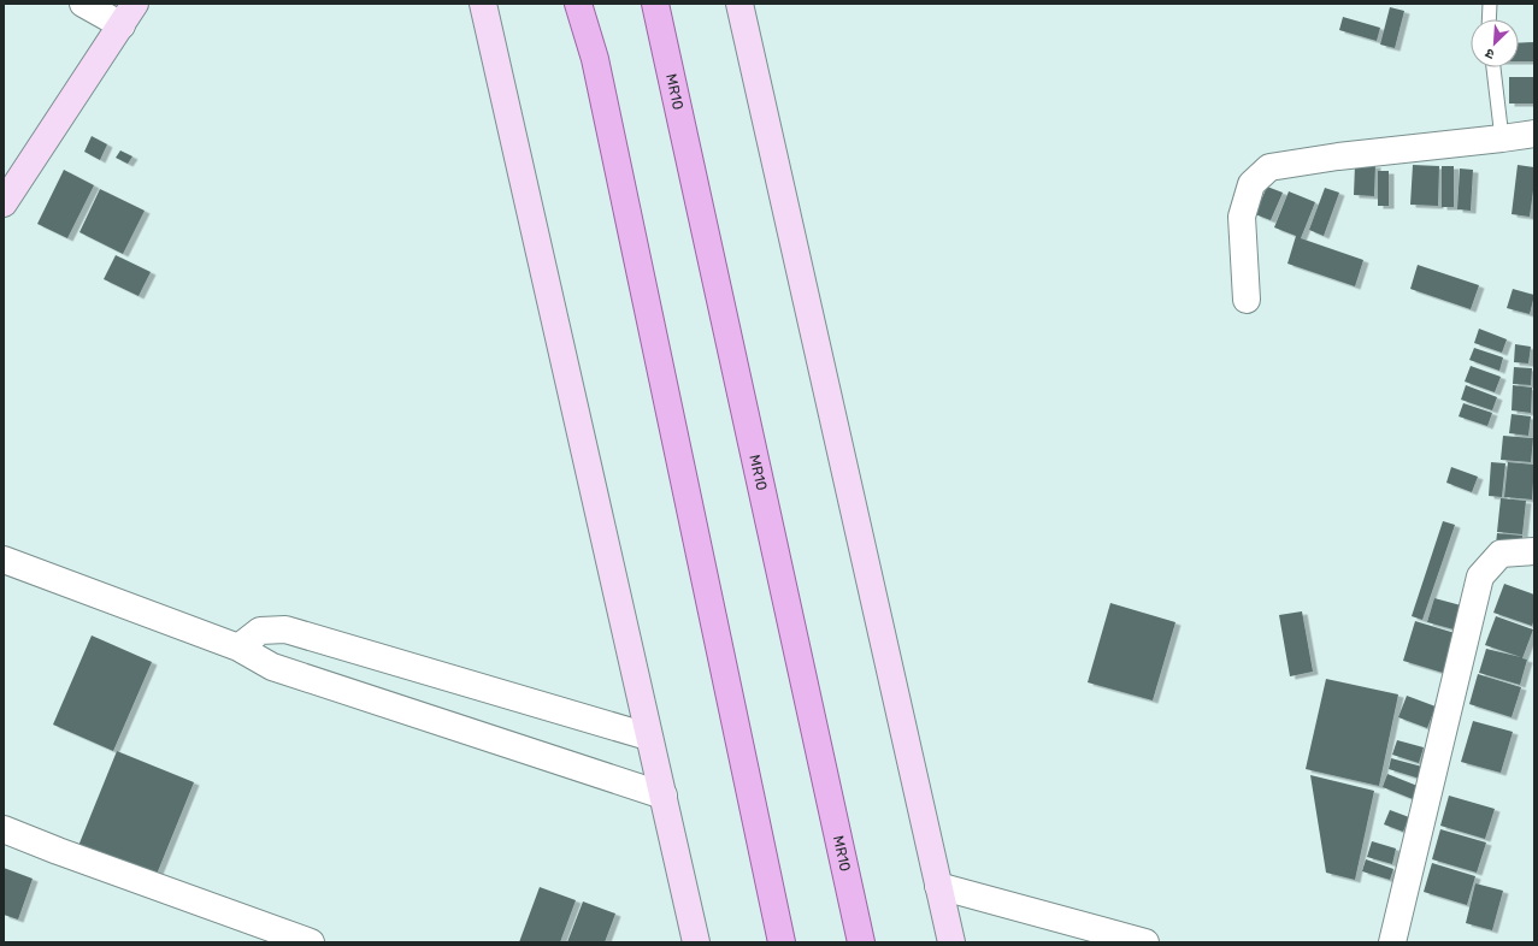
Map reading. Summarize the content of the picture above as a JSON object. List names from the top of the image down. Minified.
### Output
{"streets":{"main road":["MR10"]},"north":"bottom left"}
